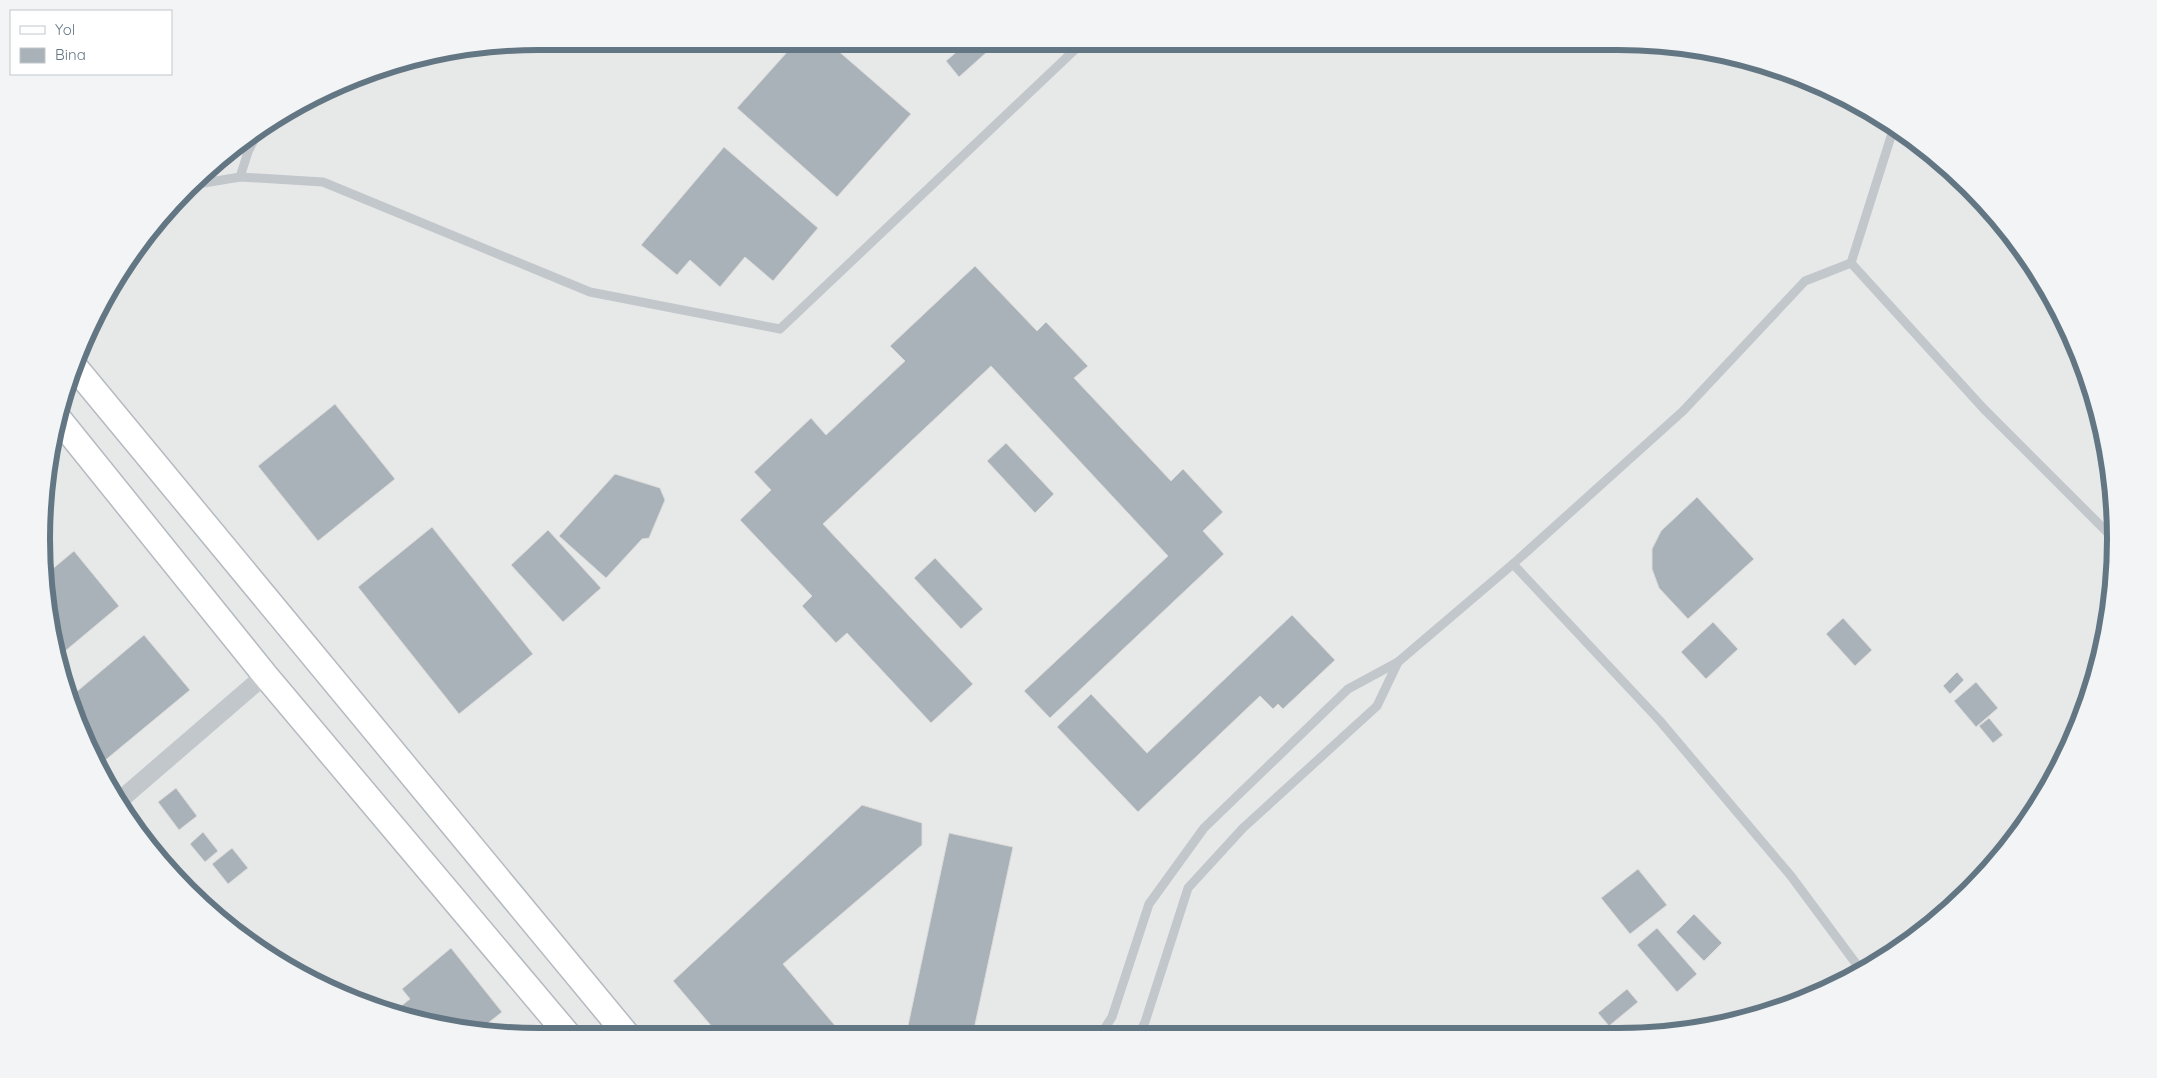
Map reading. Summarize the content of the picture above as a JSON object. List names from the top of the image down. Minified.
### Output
{"legend":["Yol","Bina"]}
